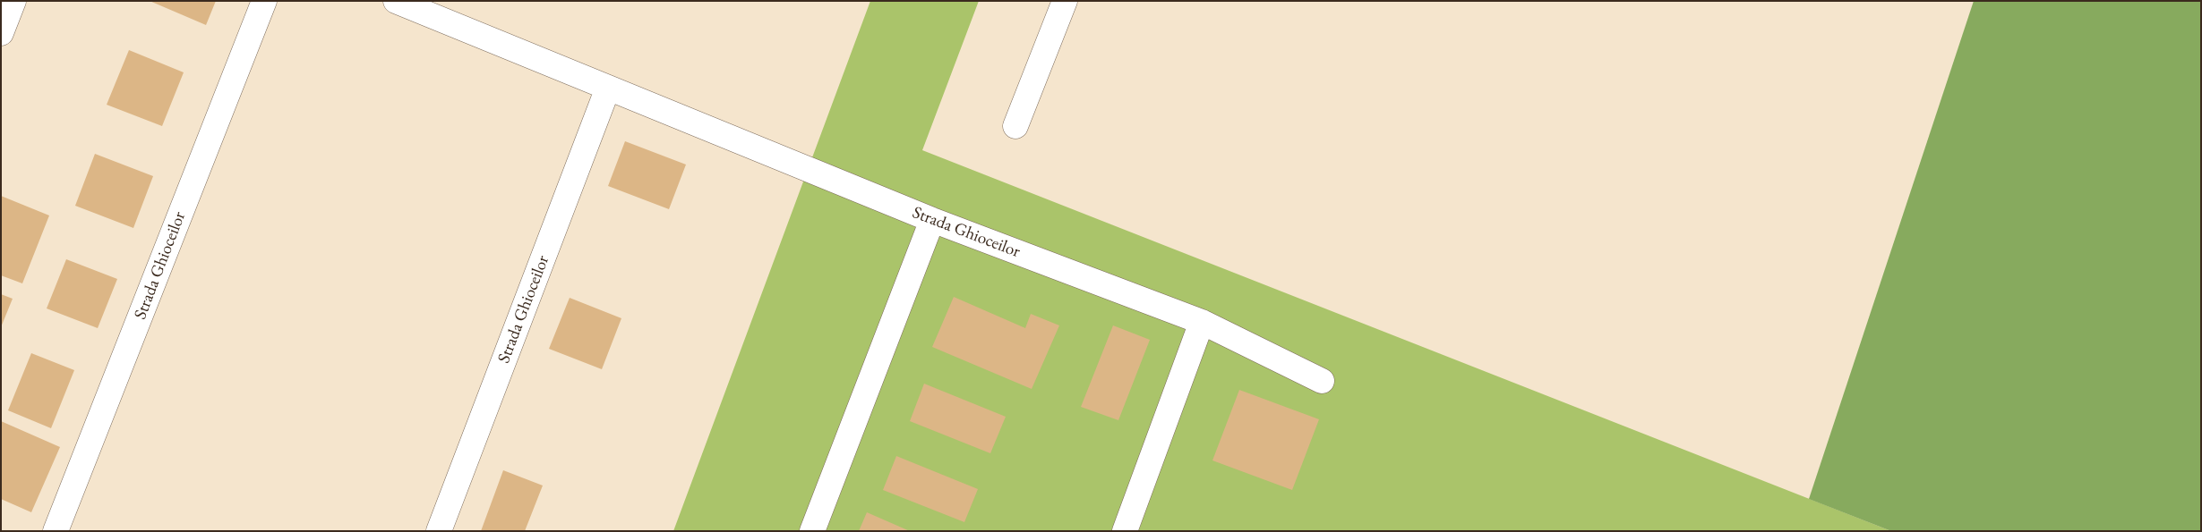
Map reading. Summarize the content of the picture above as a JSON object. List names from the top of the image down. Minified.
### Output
{"streets":{"street":["Strada Ghioceilor"]}}
